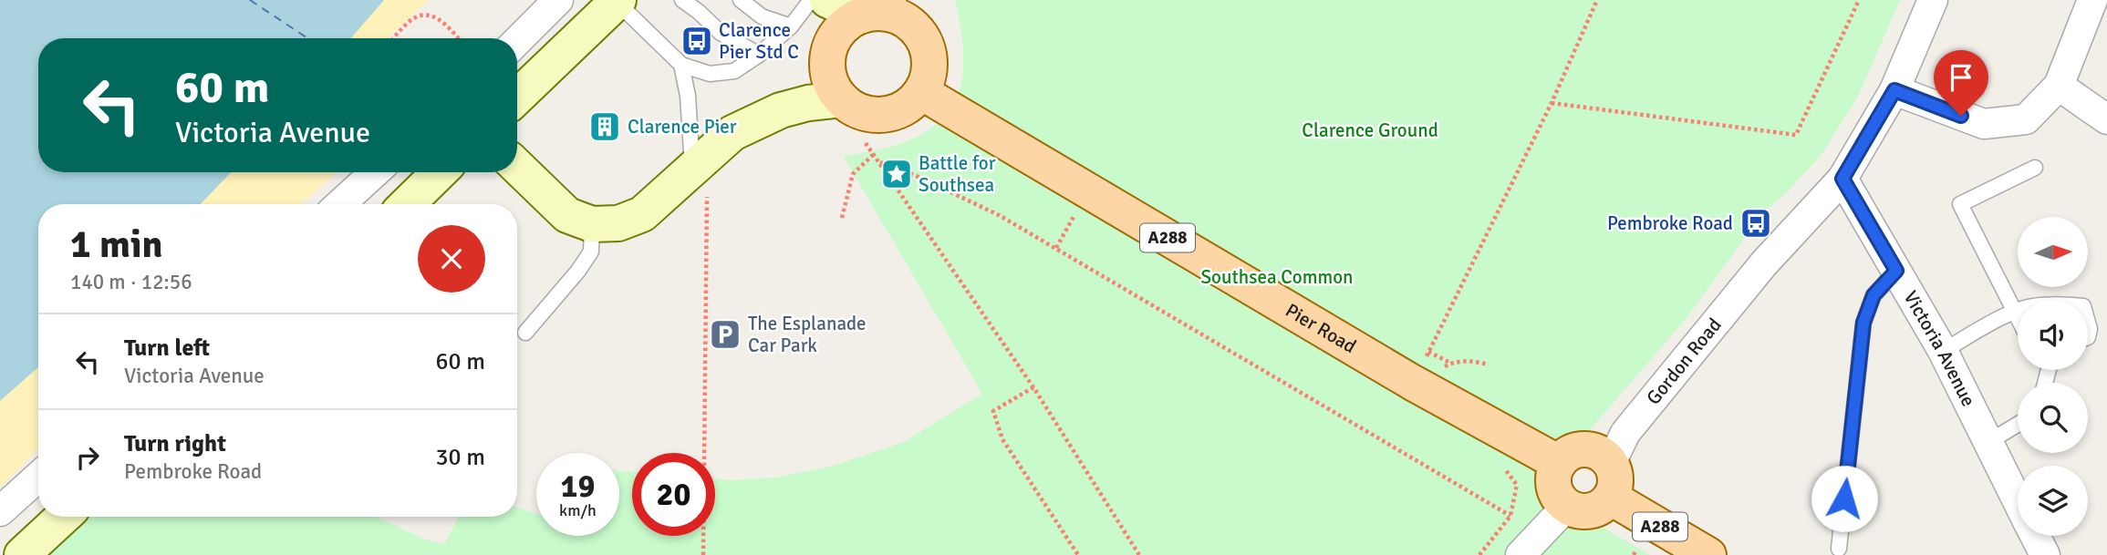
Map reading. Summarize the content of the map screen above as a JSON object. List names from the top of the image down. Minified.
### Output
{"streets":{"main road":["A288","Pier Road"],"street":["Victoria Avenue","Gordon Road"]},"crossings":[["A288","Pier Road"],["A288","Gordon Road"],["Pier Road","Gordon Road"],["Victoria Avenue","Gordon Road"]],"parks":["Clarence Ground","Southsea Common"],"places":{"bus stop":["Clarence Pier Std C","Pembroke Road"],"building":["Clarence Pier"],"place":["Battle for Southsea"],"parking":["The Esplanade Car Park"]},"north":"right","page":{"turn":["60 m","Victoria Avenue"],"heading":["1 min","140 m · 12:56"],"list":[{"name":"Turn left","note":"Victoria Avenue","value":"60 m"},{"name":"Turn right","note":"Pembroke Road","value":"30 m"}],"speed":"19 km/h","limit":"20"}}
